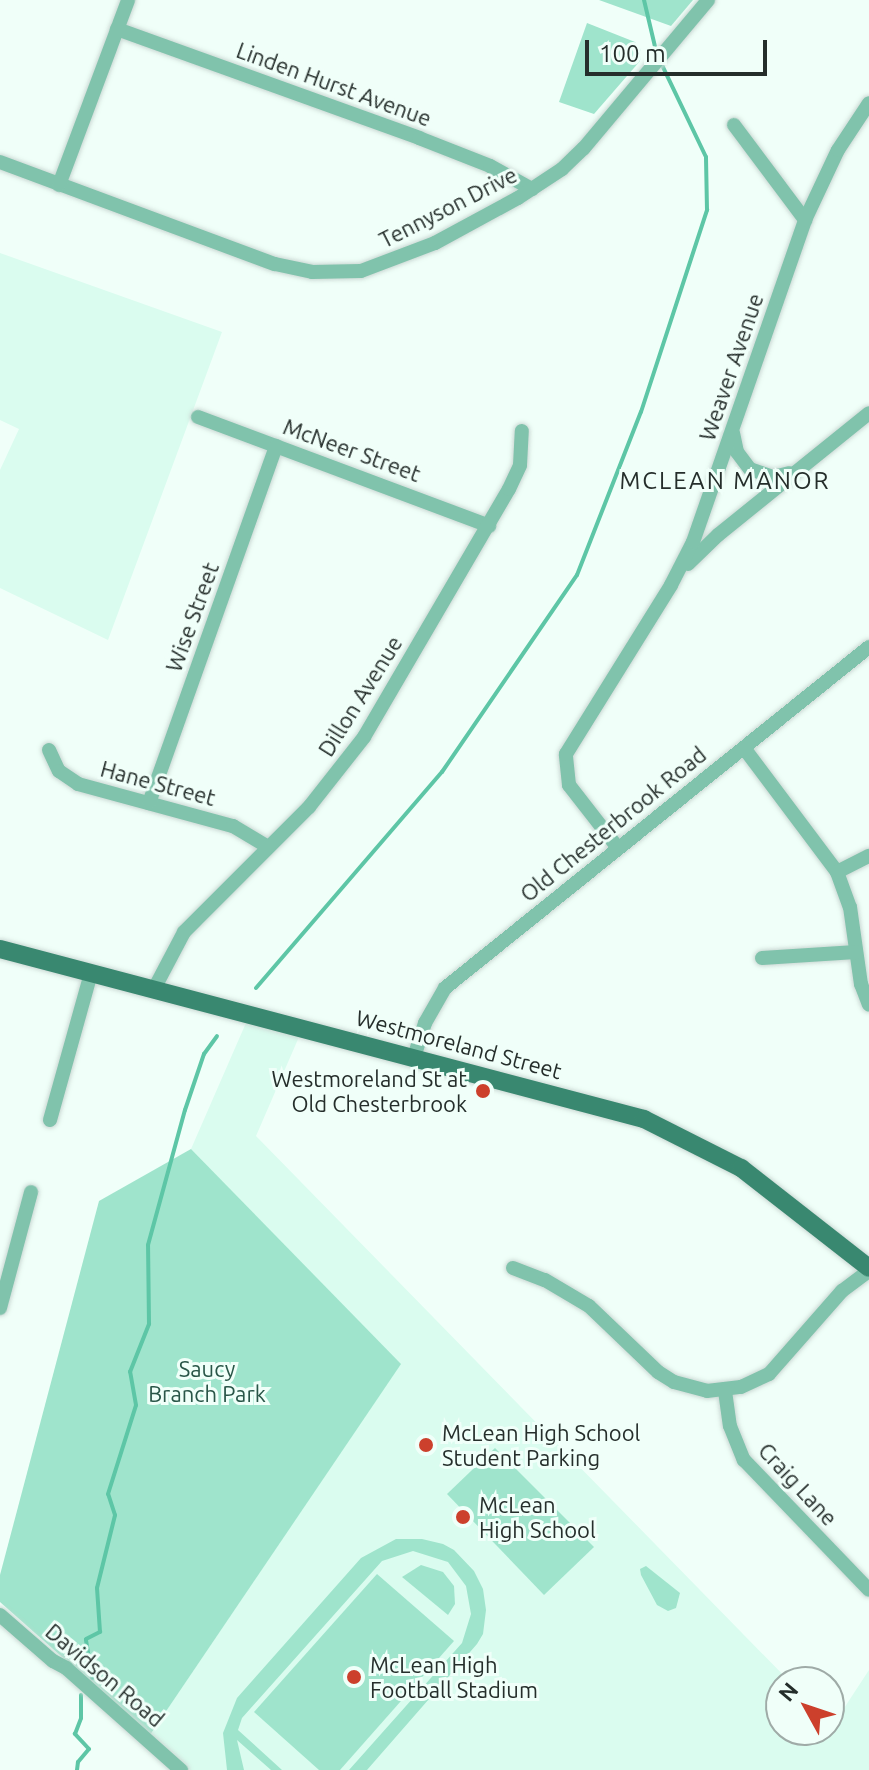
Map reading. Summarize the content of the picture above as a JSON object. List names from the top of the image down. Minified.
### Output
{"streets":{"main road":["Westmoreland Street"],"street":["Linden Hurst Avenue","Tennyson Drive","Weaver Avenue","McNeer Street","Wise Street","Dillon Avenue","Hane Street","Old Chesterbrook Road","Craig Lane","Davidson Road"]},"crossings":[["Linden Hurst Avenue","Tennyson Drive"],["Weaver Avenue","Old Chesterbrook Road"],["McNeer Street","Wise Street"],["McNeer Street","Dillon Avenue"],["Wise Street","Hane Street"],["Dillon Avenue","Hane Street"],["Dillon Avenue","Westmoreland Street"],["Old Chesterbrook Road","Westmoreland Street"]],"districts":["MCLEAN MANOR"],"parks":["Saucy Branch Park"],"places":["Westmoreland St at Old Chesterbrook","McLean High School Student Parking","McLean High School","McLean High Football Stadium"],"scale_bar":"100 m","north":"top left"}
